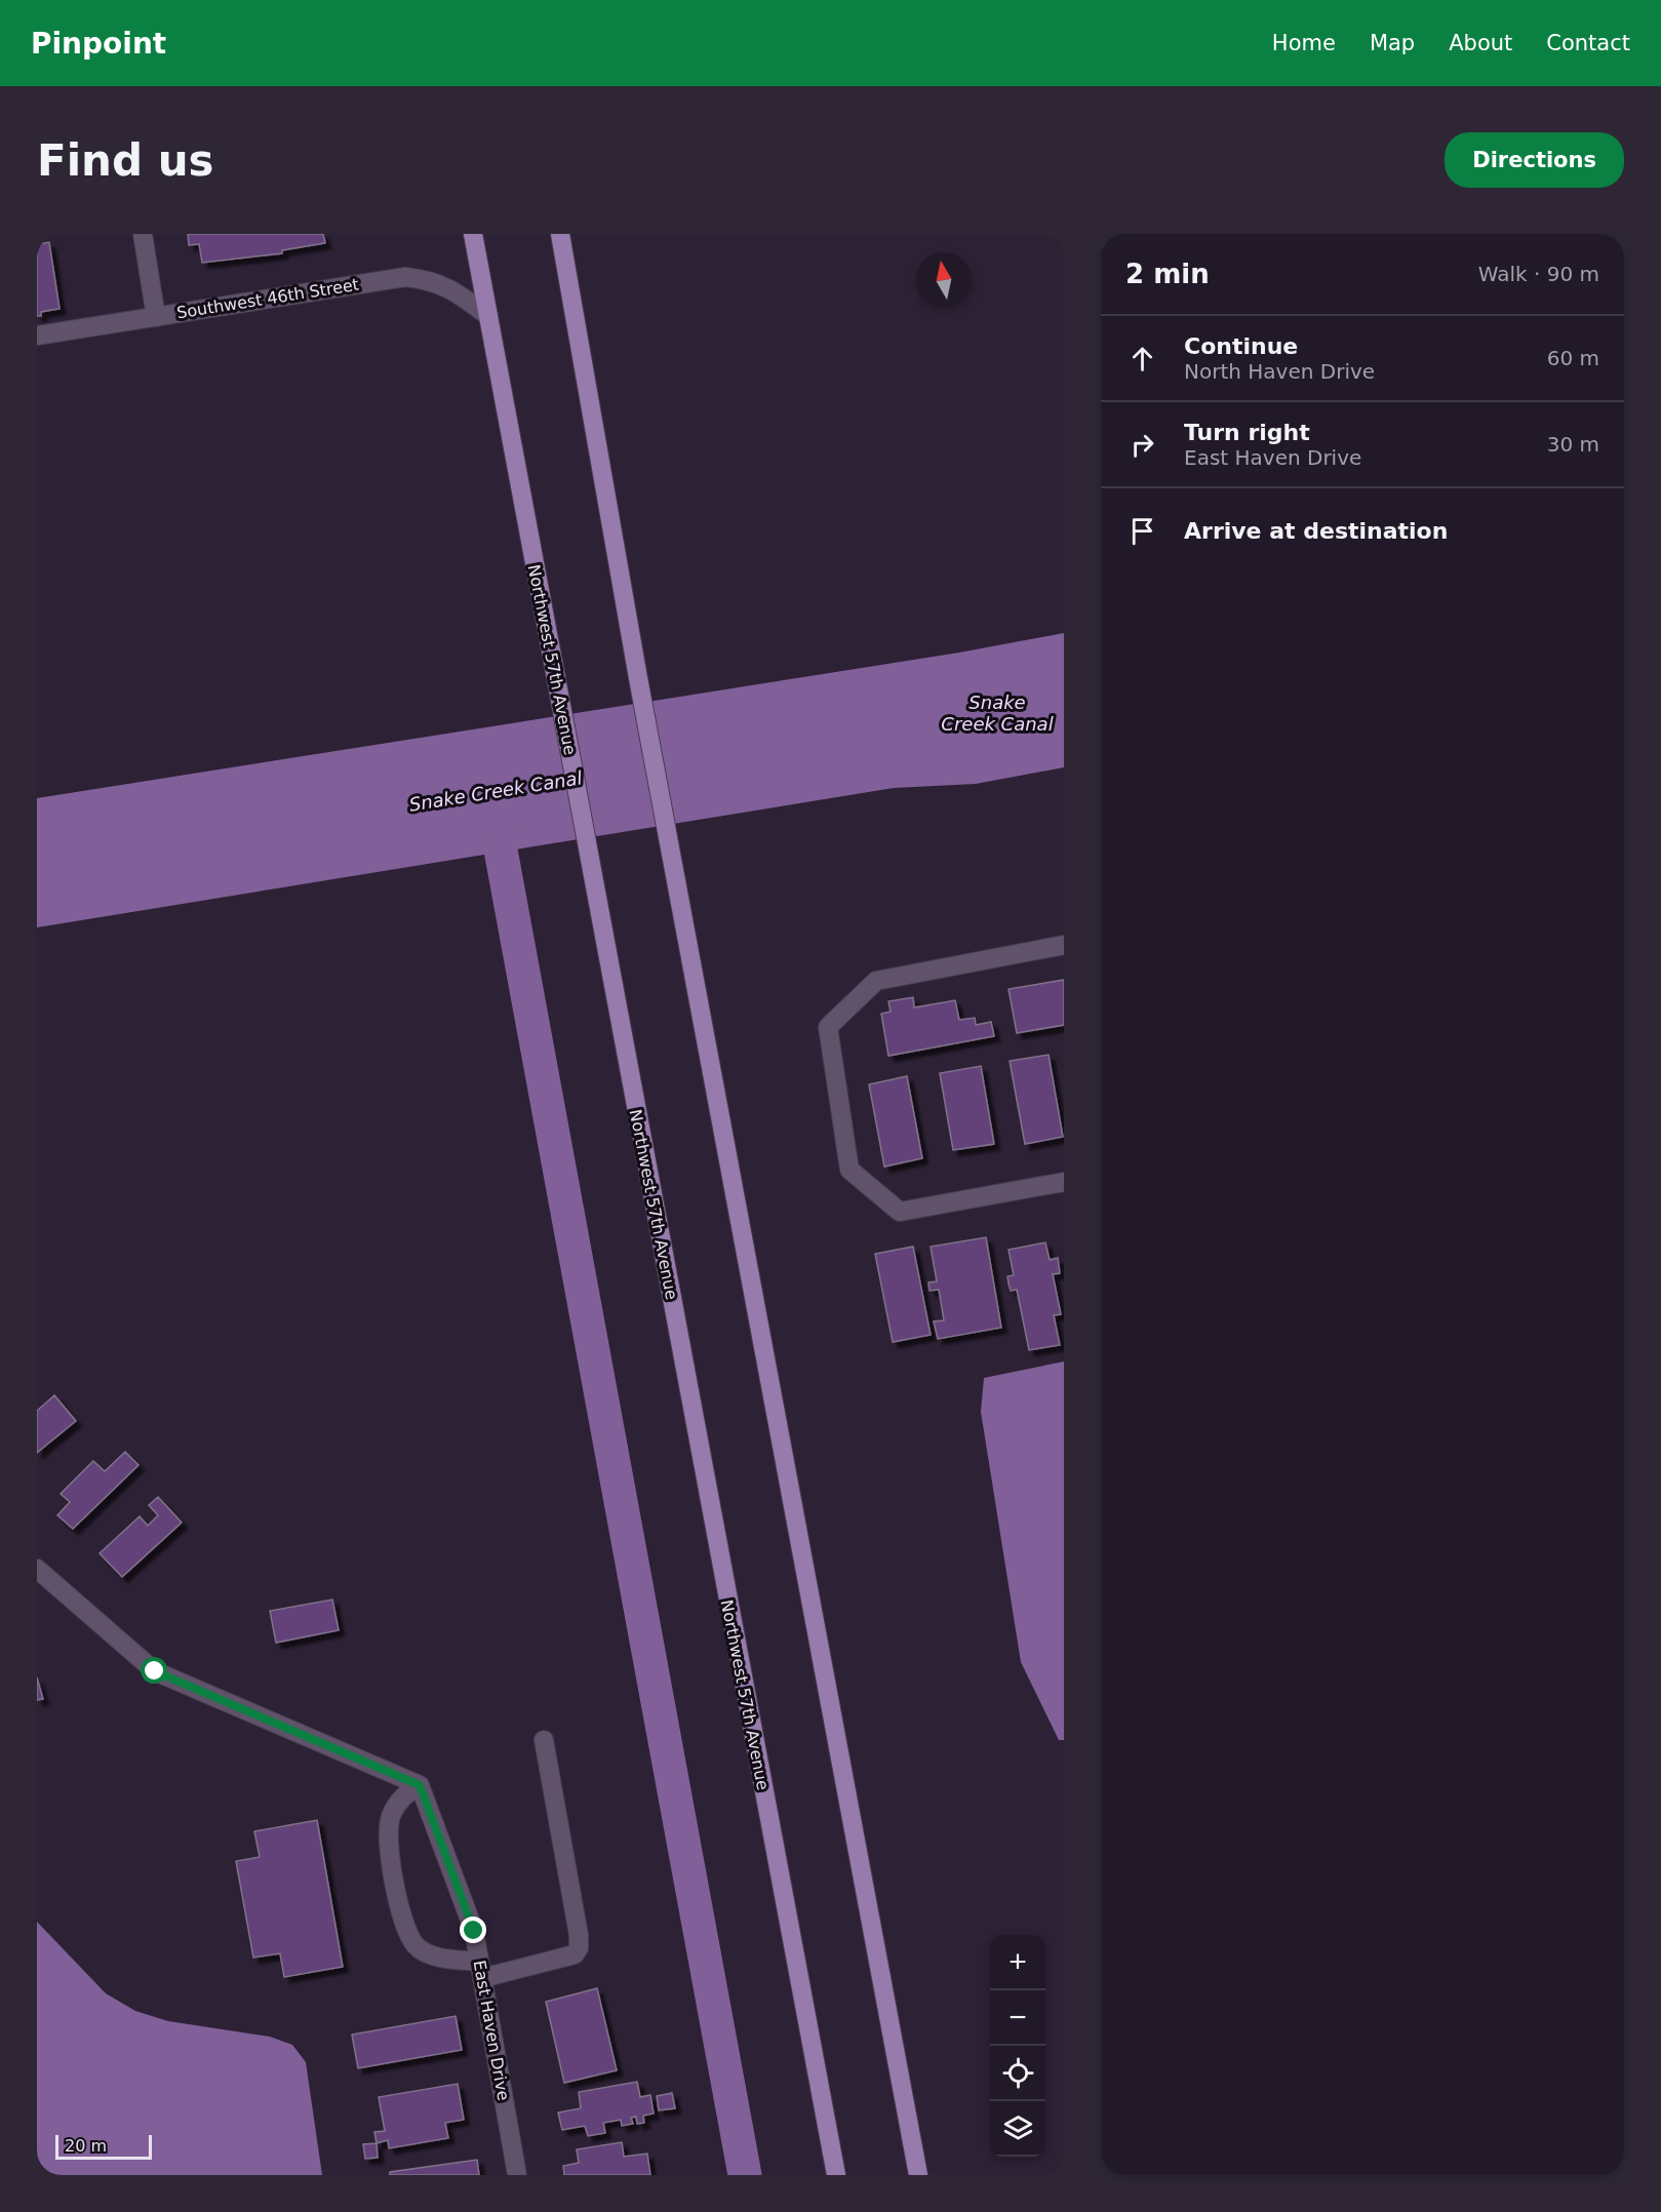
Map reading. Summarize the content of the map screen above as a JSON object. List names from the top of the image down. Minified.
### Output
{"streets":{"main road":["Northwest 57th Avenue"],"street":["Southwest 46th Street","East Haven Drive"]},"crossings":[["Southwest 46th Street","Northwest 57th Avenue"]],"water":["Snake Creek Canal"],"scale_bar":"20 m","north":"top","page":{"header":"Pinpoint","nav":["Home","Map","About","Contact"],"buttons":"Directions","title":"Find us","heading":["2 min","Walk · 90 m"],"list":[["Continue","North Haven Drive","60 m"],["Turn right","East Haven Drive","30 m"],"Arrive at destination"],"map_buttons":["+","−"],"scale":"20 m"}}
